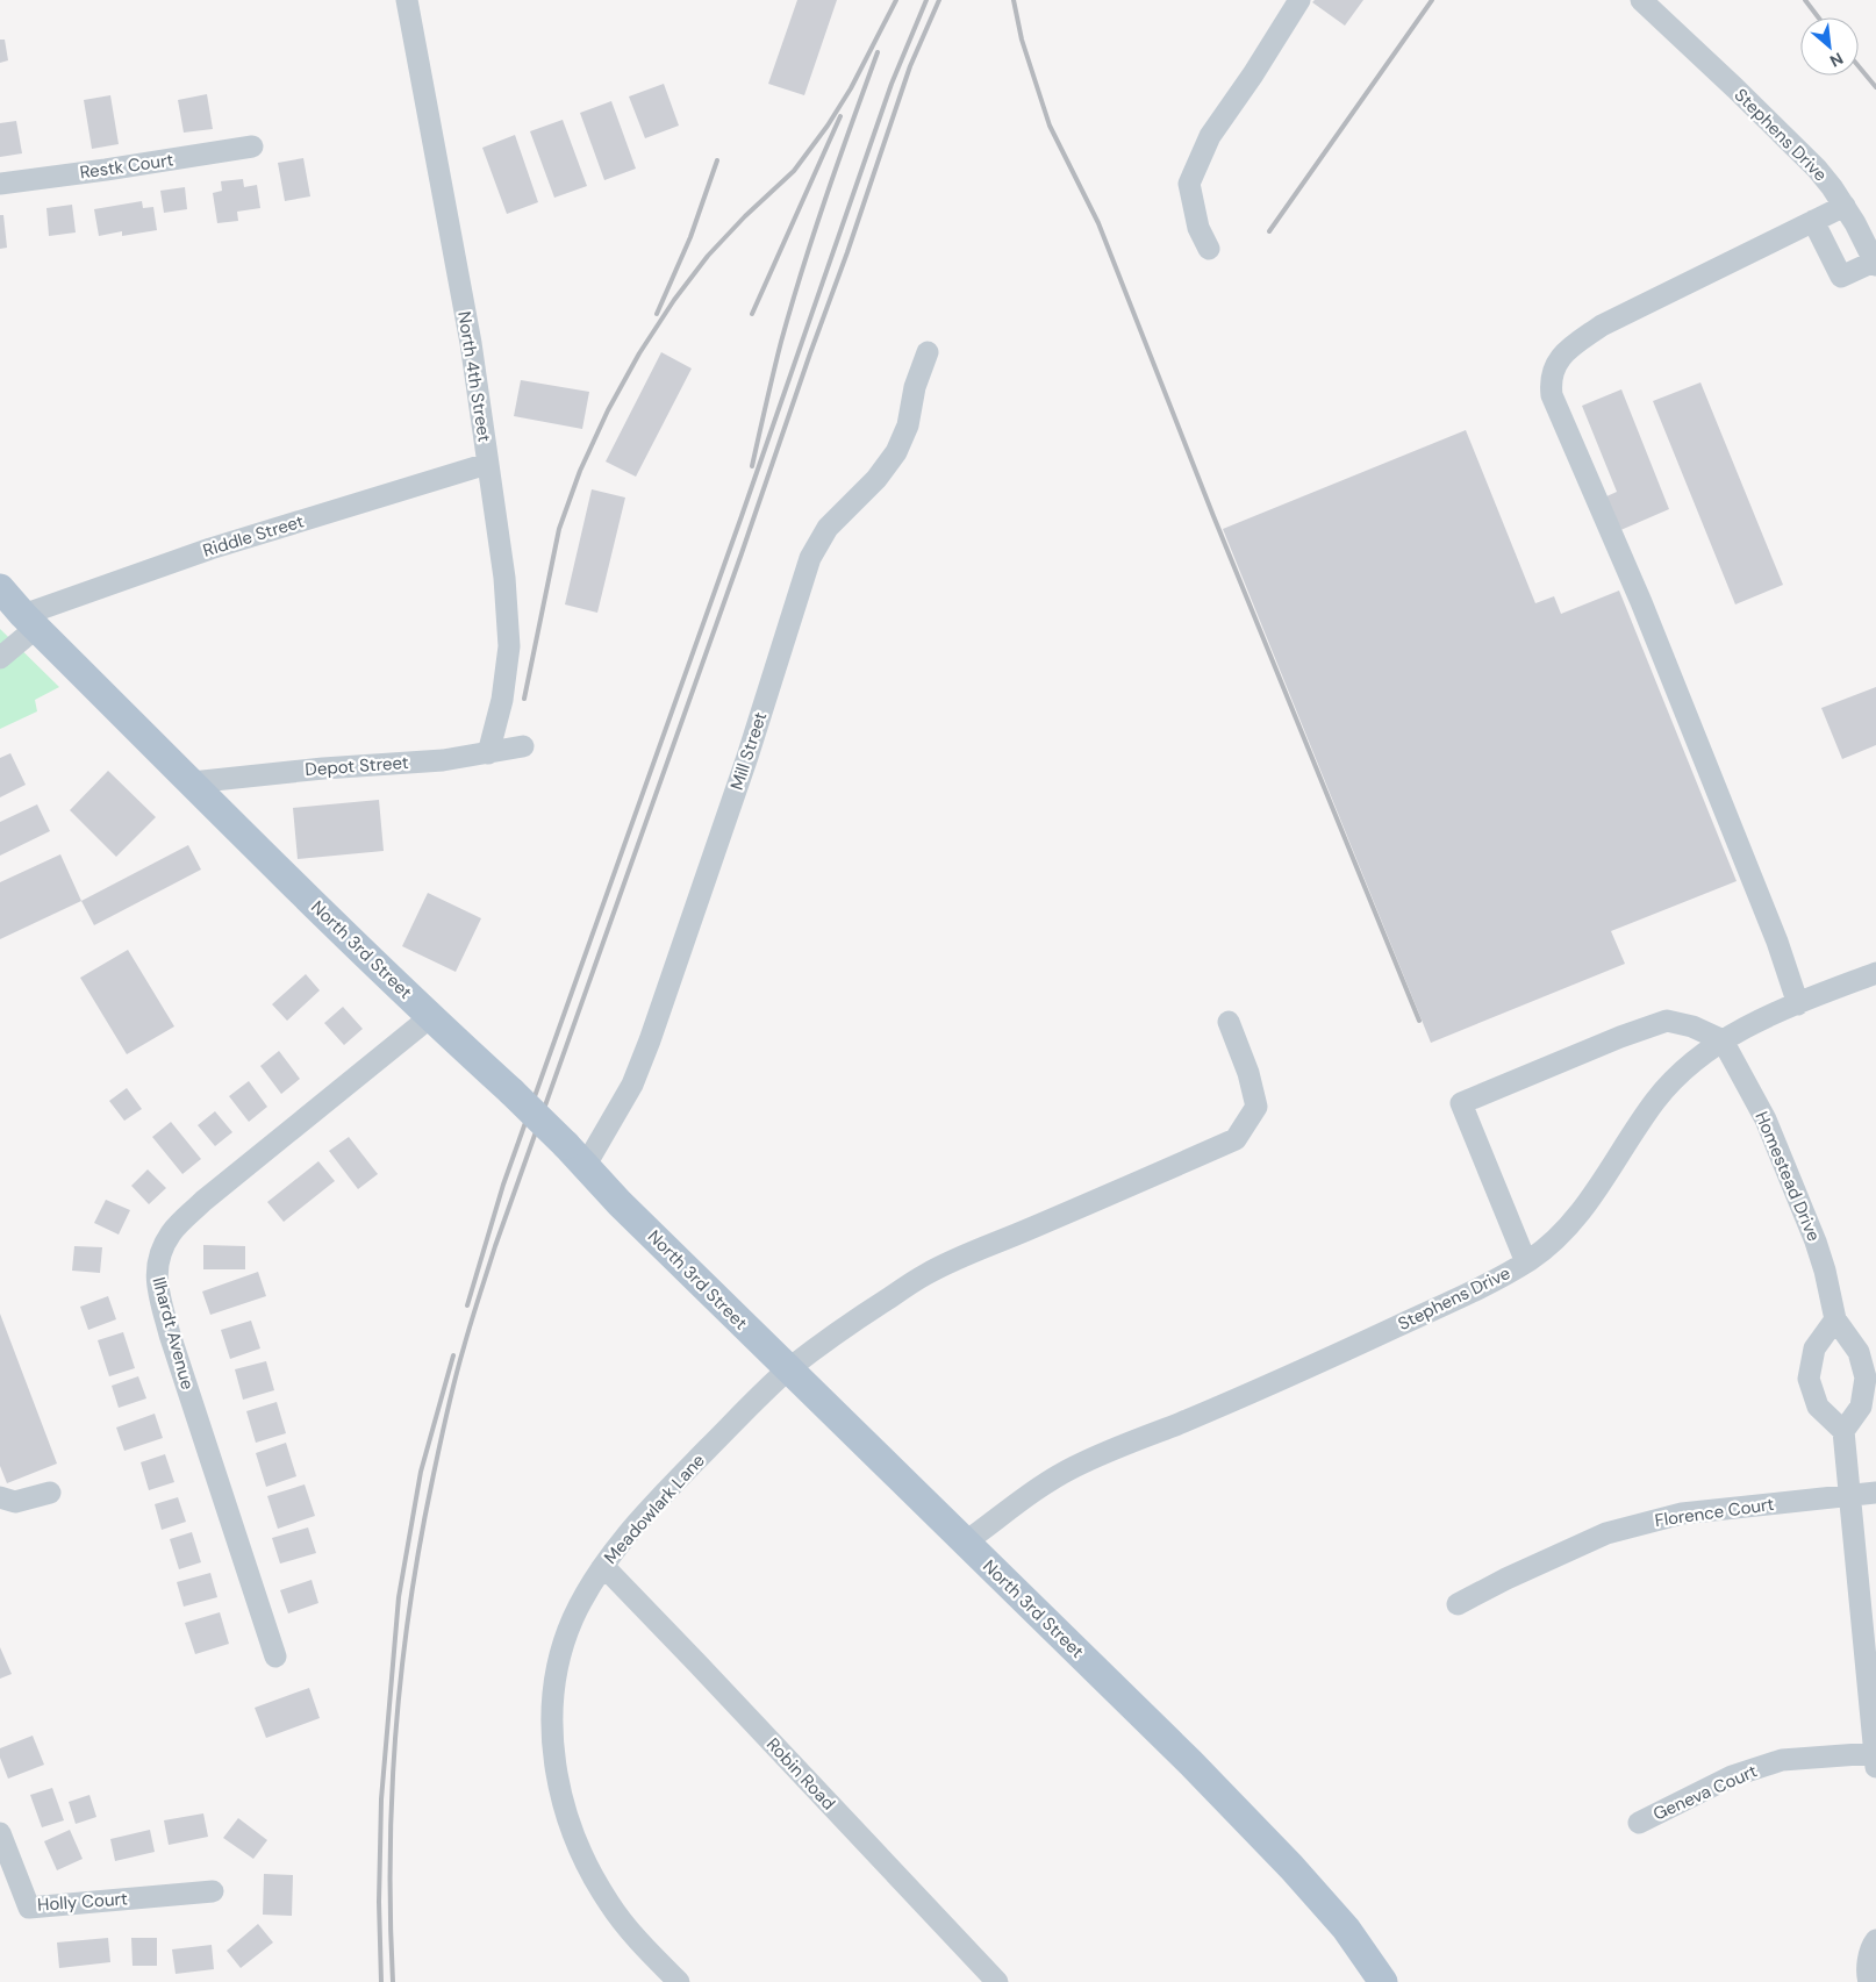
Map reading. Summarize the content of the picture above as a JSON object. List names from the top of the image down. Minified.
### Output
{"streets":{"main road":["North 3rd Street"],"street":["Stephens Drive","Restk Court","North 4th Street","Riddle Street","Mill Street","Depot Street","Homestead Drive","Ilhardt Avenue","Meadowlark Lane","Florence Court","Robin Road","Geneva Court","Holly Court"]},"crossings":[["Stephens Drive","North 3rd Street"],["Stephens Drive","Homestead Drive"],["North 4th Street","Riddle Street"],["North 4th Street","Depot Street"],["Riddle Street","North 3rd Street"],["Mill Street","North 3rd Street"],["Depot Street","North 3rd Street"],["North 3rd Street","Ilhardt Avenue"],["North 3rd Street","Meadowlark Lane"],["Meadowlark Lane","Robin Road"]],"north":"bottom right"}
